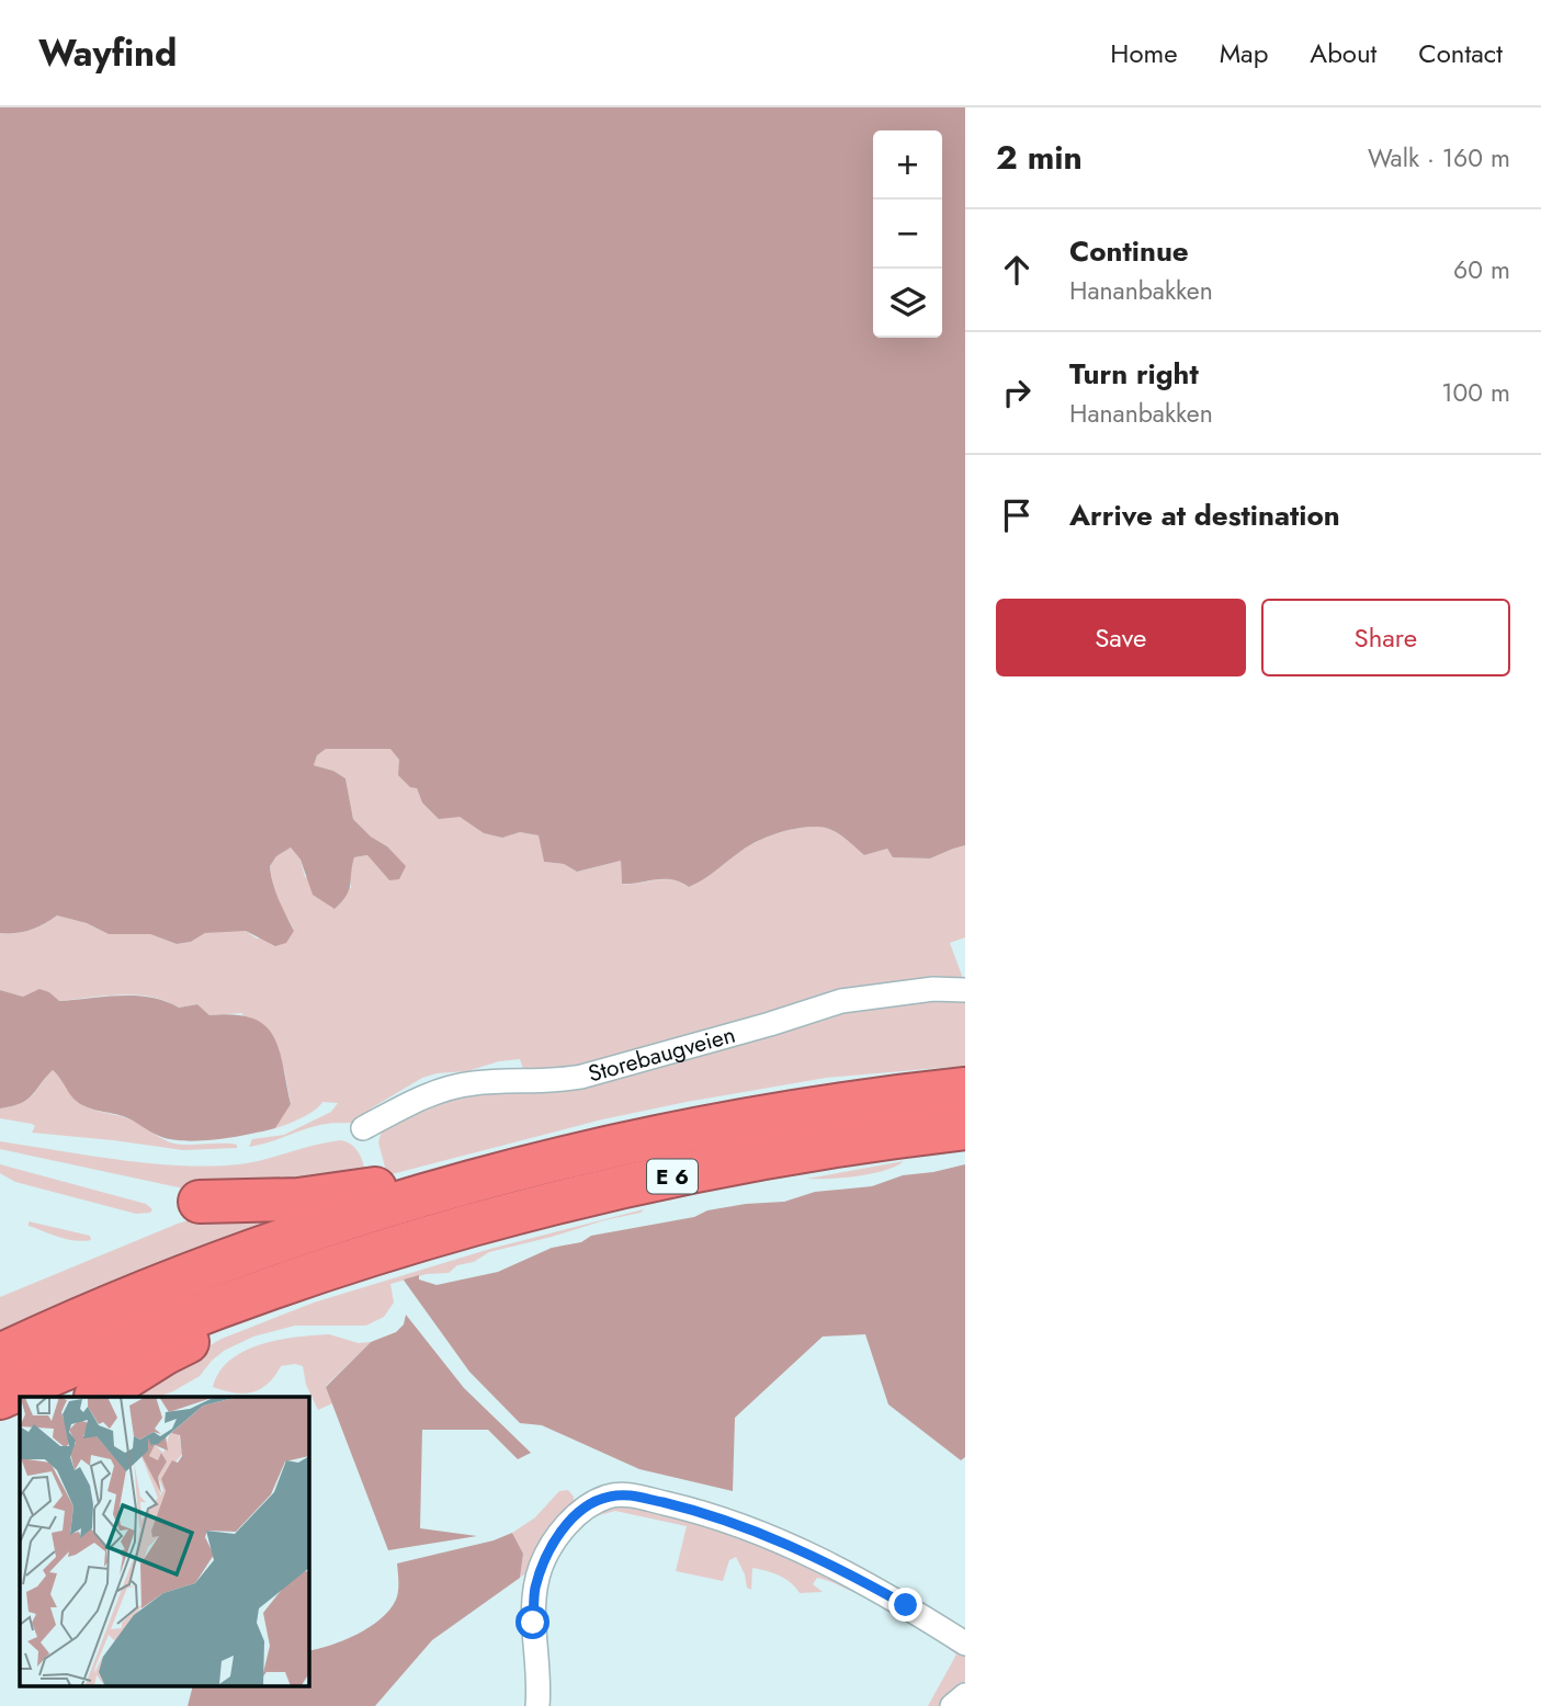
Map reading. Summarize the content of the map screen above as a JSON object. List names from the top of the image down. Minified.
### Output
{"streets":{"highway":["E 6"],"street":["Storebaugveien"]},"page":{"header":"Wayfind","nav":["Home","Map","About","Contact"],"heading":["2 min","Walk · 160 m"],"map_buttons":["+","−"],"list":[["Continue","Hananbakken","60 m"],["Turn right","Hananbakken","100 m"],"Arrive at destination"],"buttons":["Save","Share"]}}
